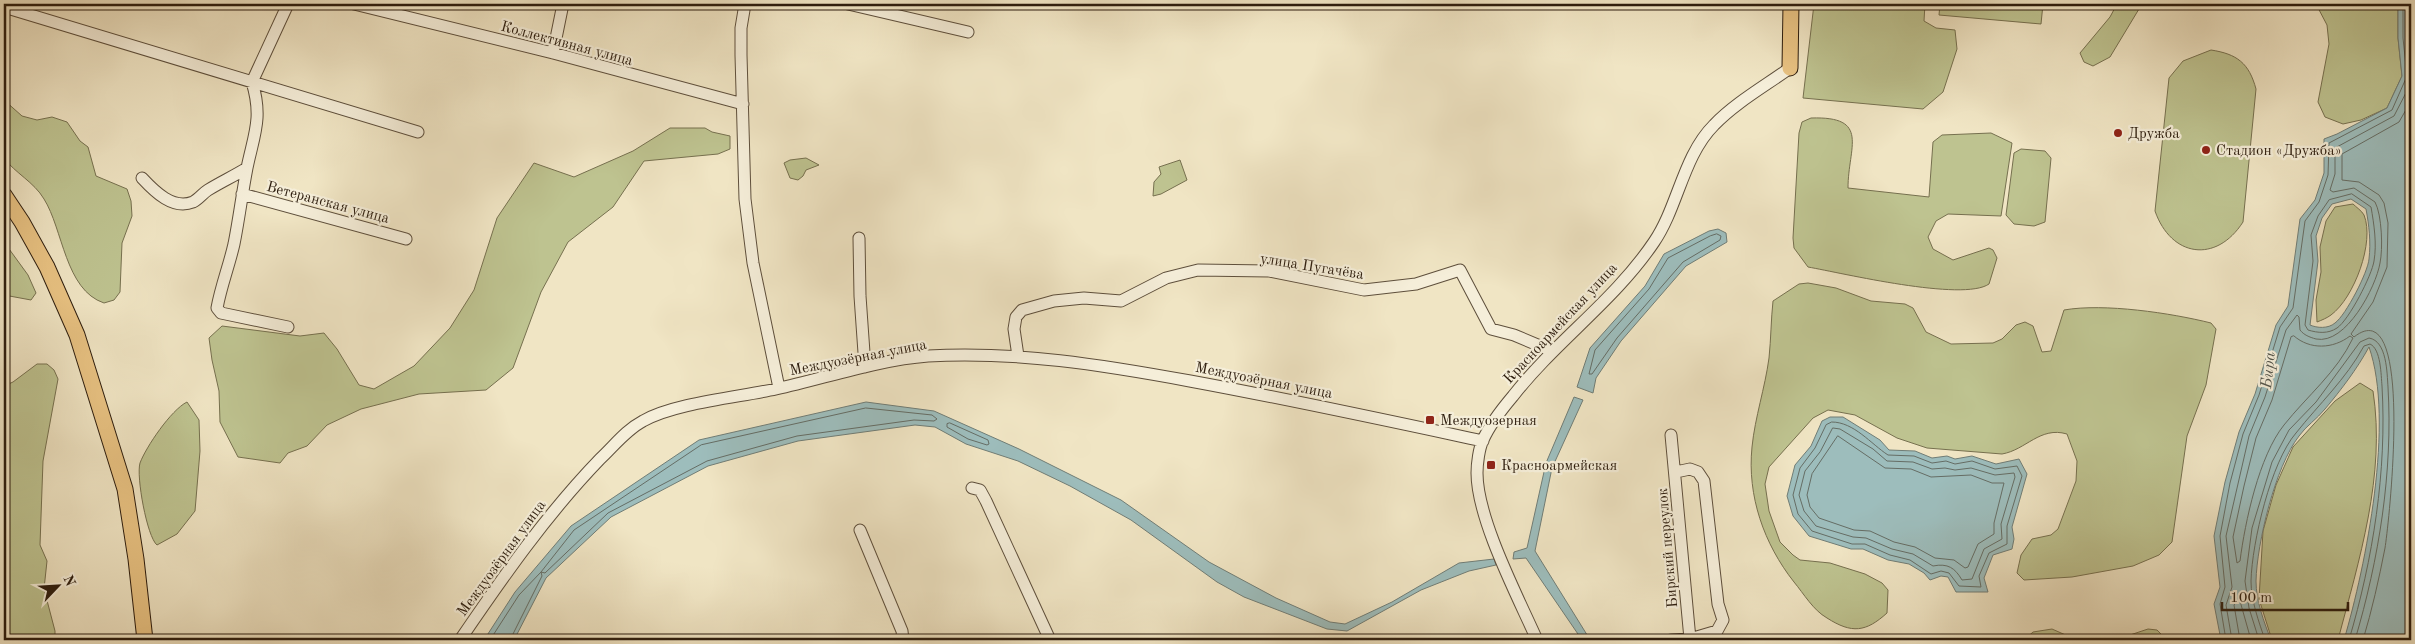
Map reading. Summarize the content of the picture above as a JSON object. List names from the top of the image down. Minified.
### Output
{"streets":{"street":["Коллективная улица","Ветеранская улица","улица Пугачёва","Красноармейская улица","Междуозёрная улица","Бирский переулок"]},"crossings":[["улица Пугачёва","Красноармейская улица"],["улица Пугачёва","Междуозёрная улица"],["Красноармейская улица","Междуозёрная улица"]],"water":["Бира"],"places":{"other":["Дружба","Стадион «Дружба»"],"transit":["Междуозерная","Красноармейская"]},"scale_bar":"100 m","north":"top right"}
